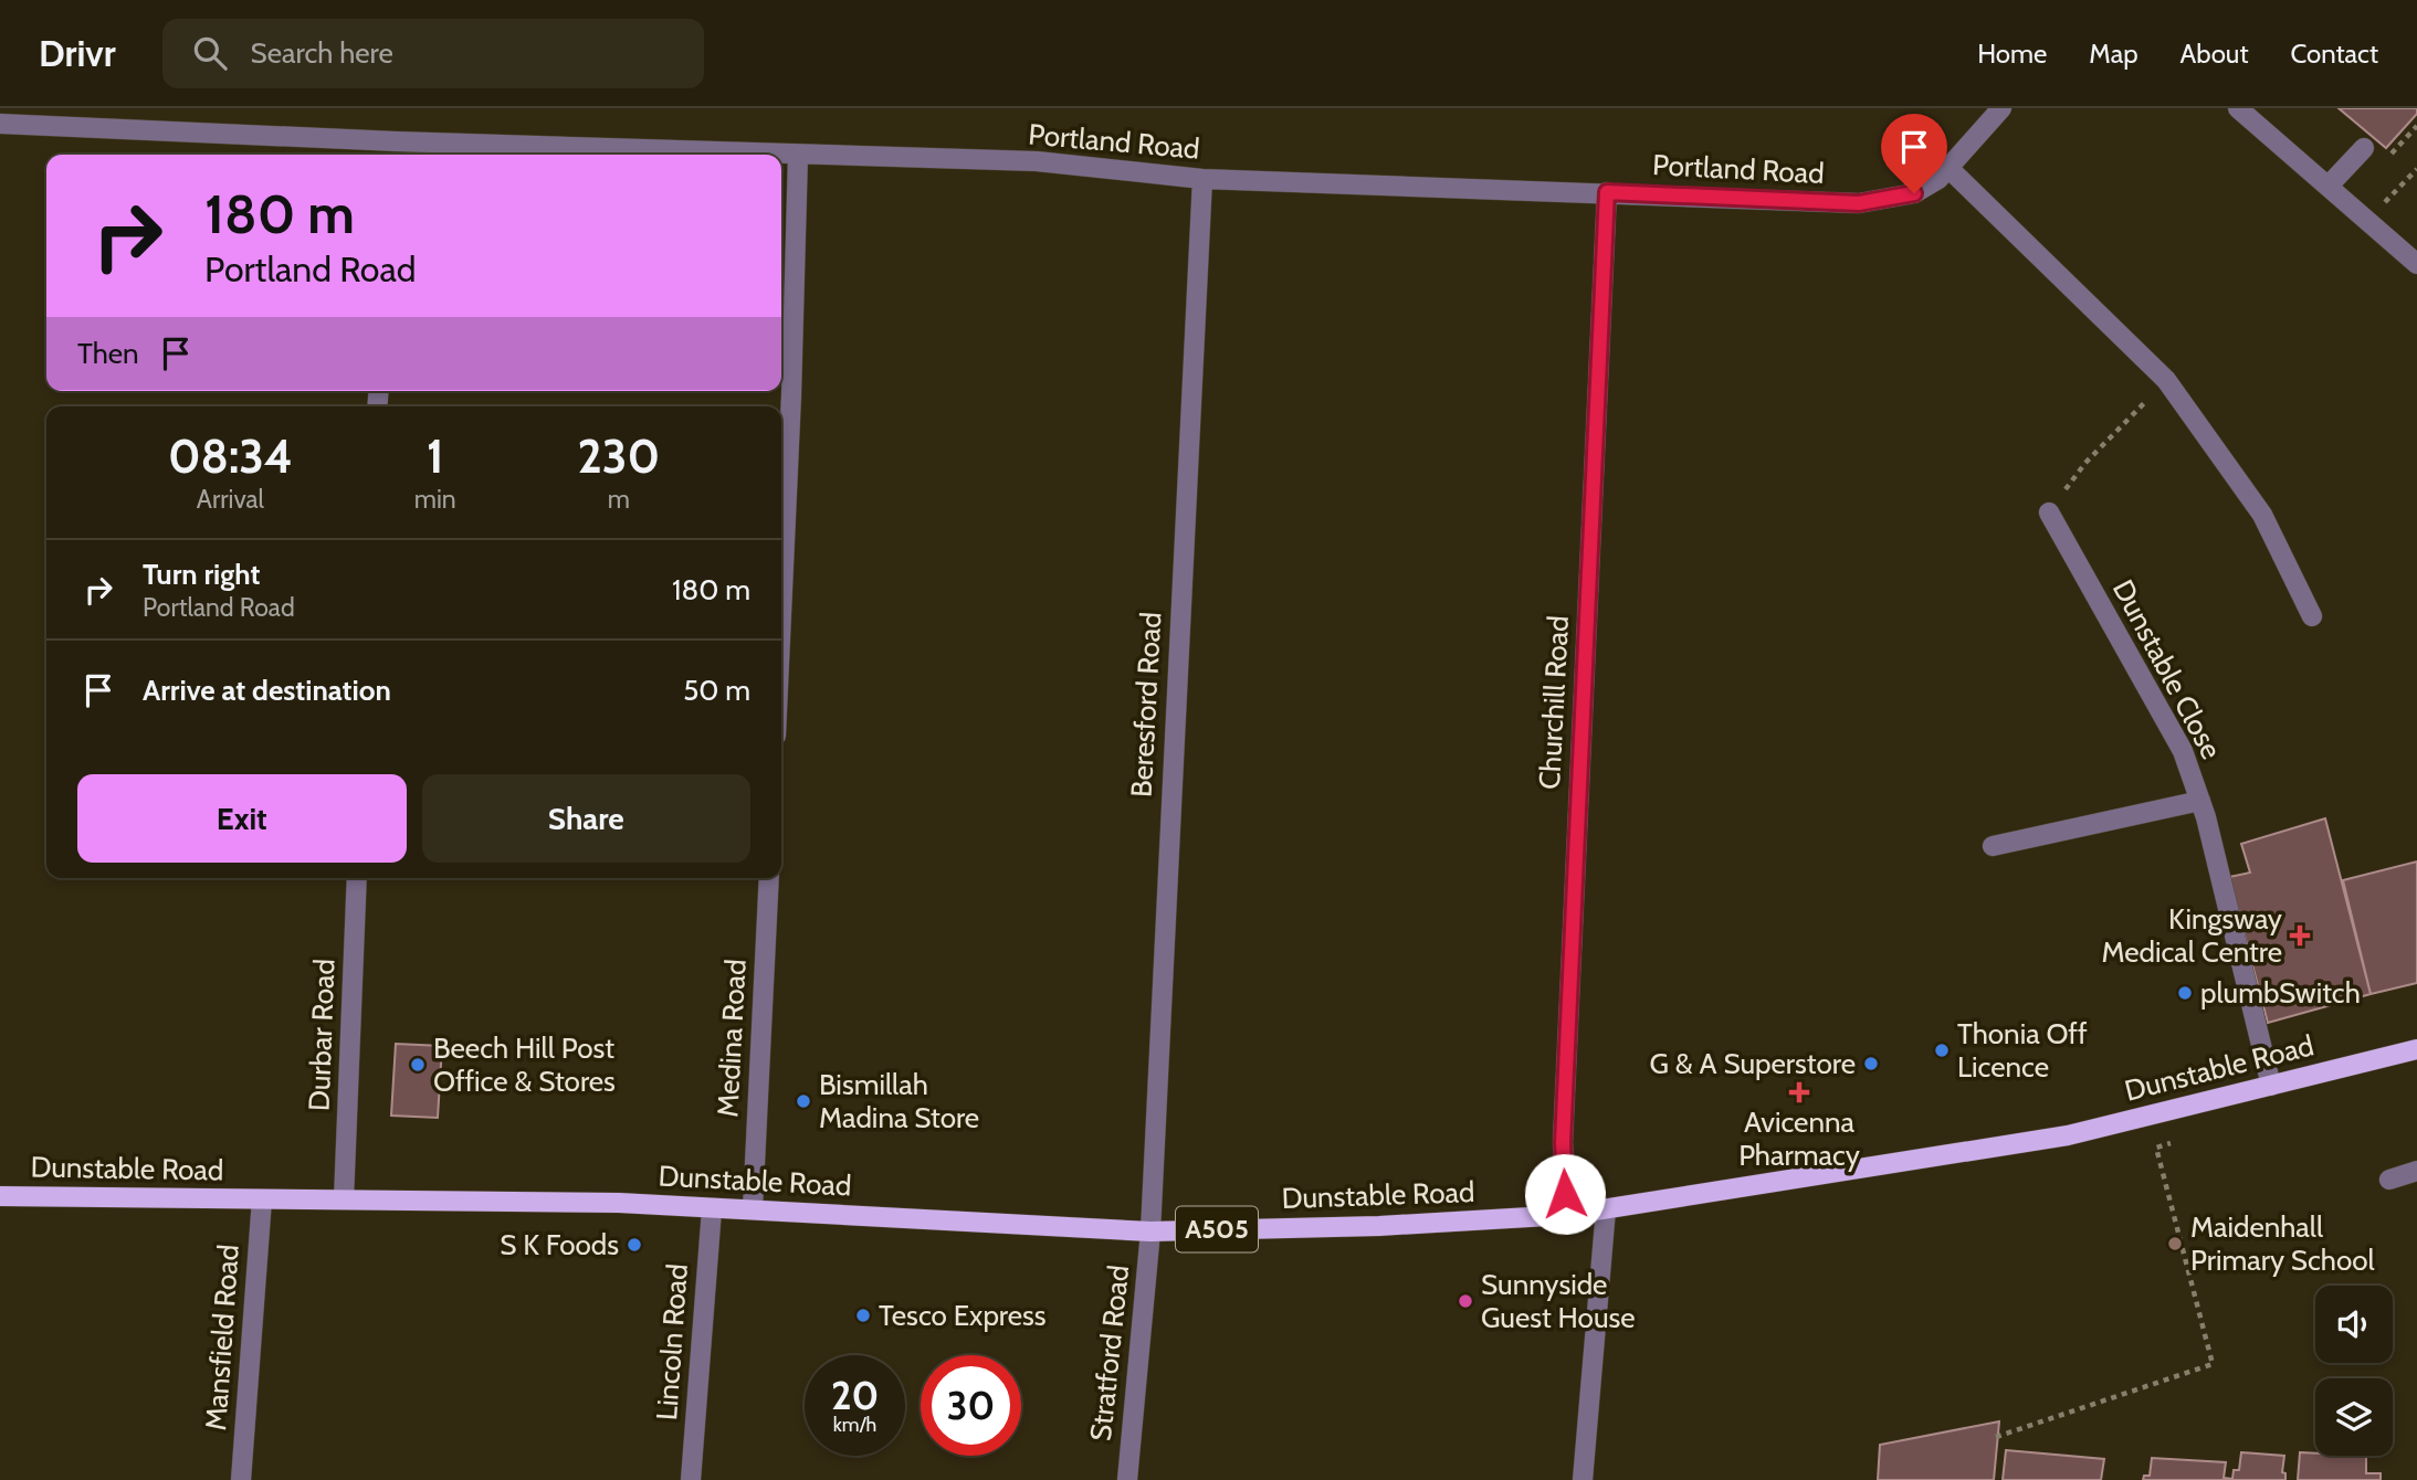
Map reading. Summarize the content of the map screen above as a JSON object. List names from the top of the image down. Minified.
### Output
{"streets":{"main road":["Dunstable Road","A505"],"street":["Portland Road","Dunstable Close","Churchill Road","Beresford Road","Durbar Road","Medina Road","Mansfield Road","Lincoln Road","Stratford Road"]},"crossings":[["Portland Road","Churchill Road"],["Portland Road","Beresford Road"],["Dunstable Close","Dunstable Road"],["Churchill Road","Dunstable Road"],["Beresford Road","Dunstable Road"],["Beresford Road","Stratford Road"],["Durbar Road","Dunstable Road"],["Medina Road","Dunstable Road"],["Dunstable Road","Mansfield Road"],["Dunstable Road","Lincoln Road"],["Dunstable Road","Stratford Road"]],"places":{"health":["Kingsway Medical Centre","Avicenna Pharmacy"],"other":["plumbSwitch","Thonia Off Licence","G & A Superstore","Beech Hill Post Office & Stores","Bismillah Madina Store","Maidenhall Primary School","S K Foods","Sunnyside Guest House","Tesco Express"]},"page":{"header":"Drivr","search":"Search here","nav":["Home","Map","About","Contact"],"turn":["180 m","Portland Road"],"then":"Then","eta":["08:34","Arrival","1","min","230","m"],"list":[{"name":"Turn right","note":"Portland Road","value":"180 m"},{"name":"Arrive at destination","value":"50 m"}],"buttons":["Exit","Share"],"speed":"20 km/h","limit":"30"}}
